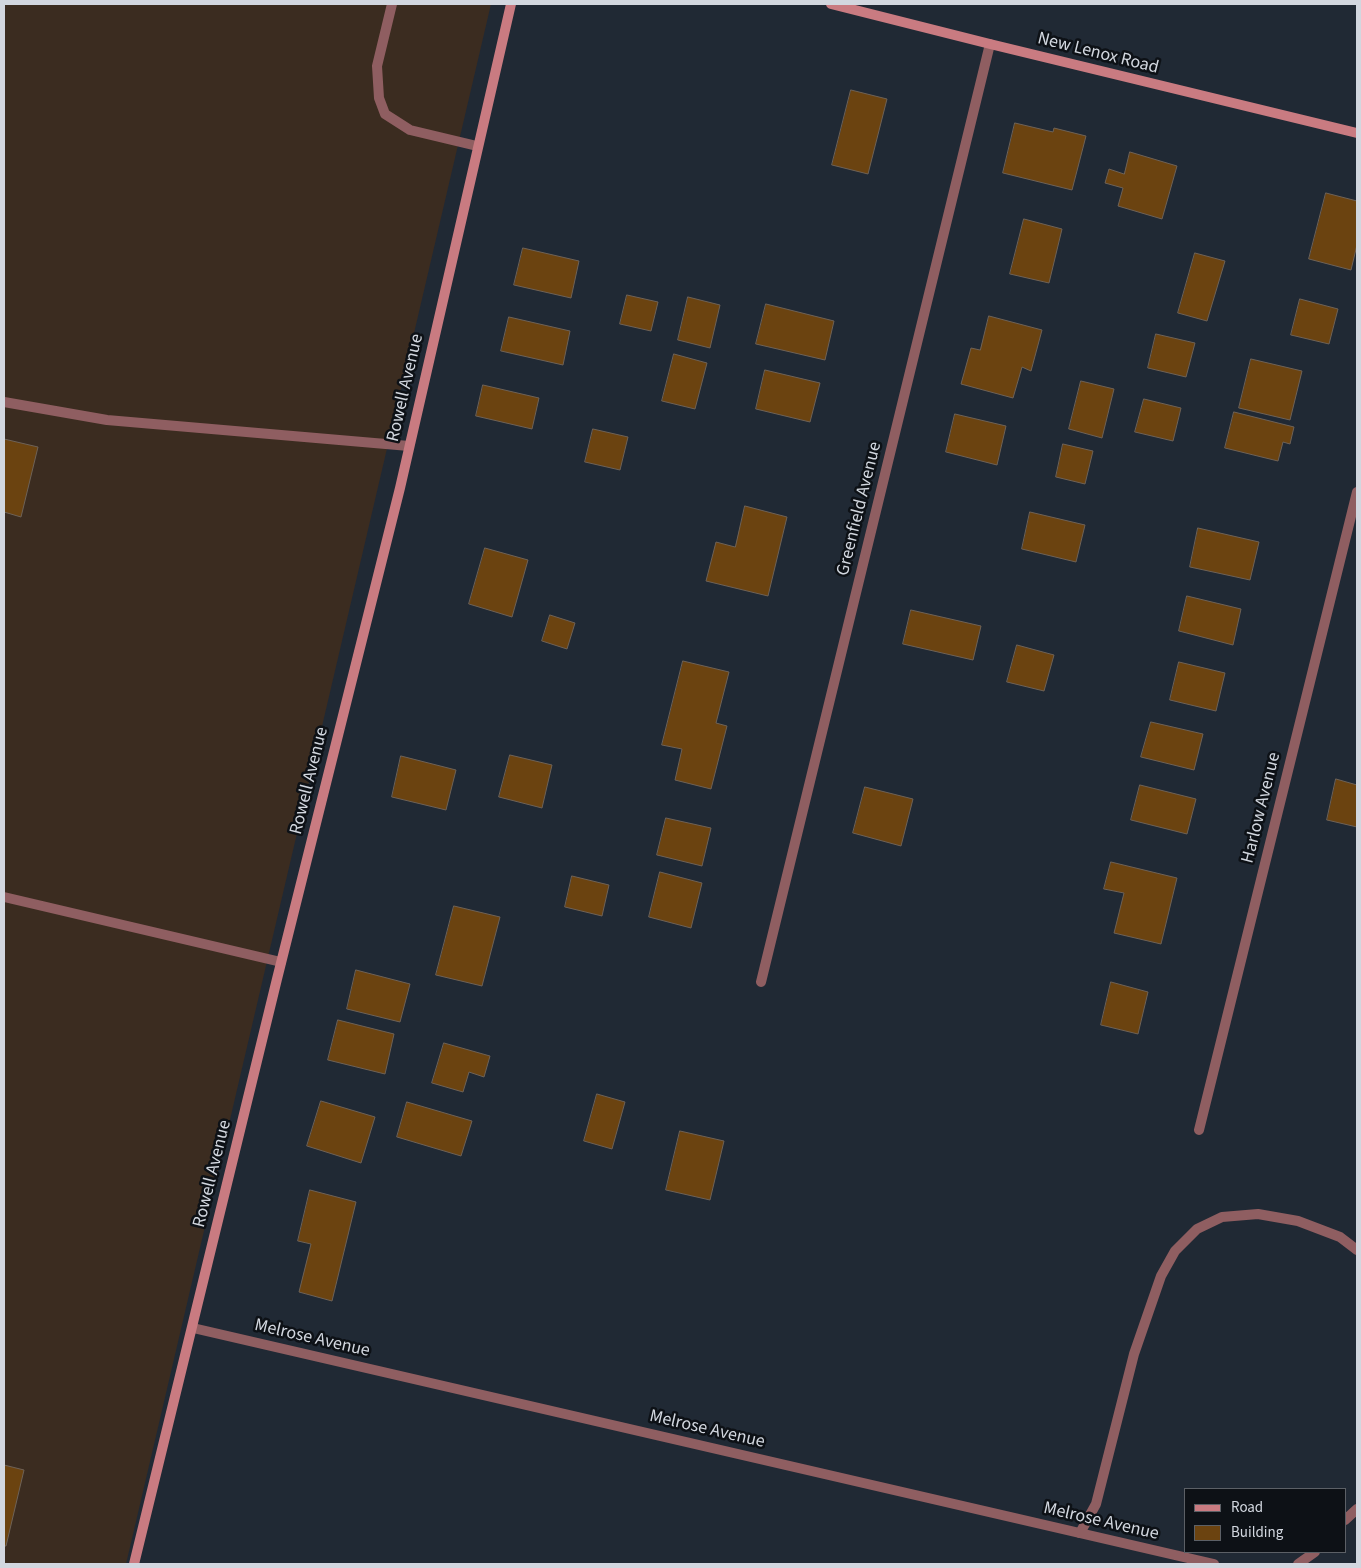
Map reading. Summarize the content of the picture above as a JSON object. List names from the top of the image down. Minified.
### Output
{"streets":{"street":["New Lenox Road","Rowell Avenue","Greenfield Avenue","Harlow Avenue","Melrose Avenue"]},"crossings":[["New Lenox Road","Greenfield Avenue"],["Rowell Avenue","Melrose Avenue"]],"legend":["Road","Building"]}
